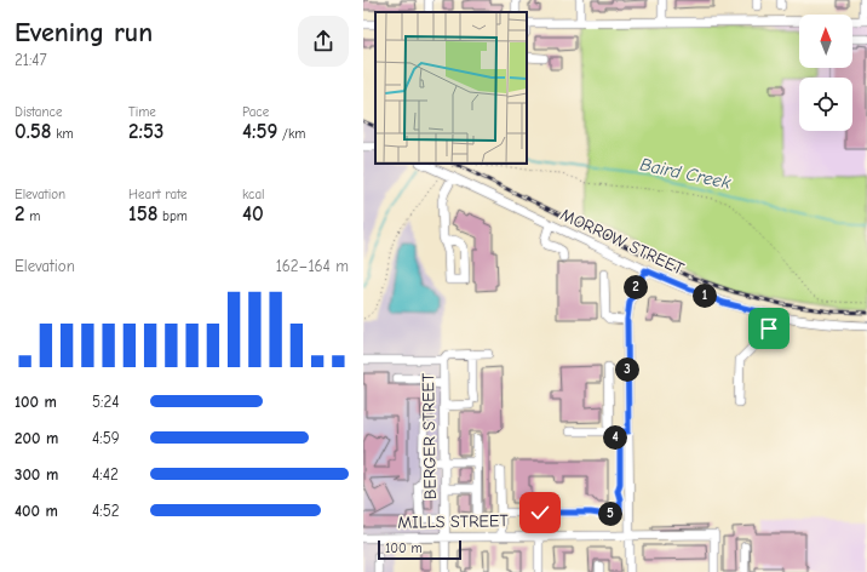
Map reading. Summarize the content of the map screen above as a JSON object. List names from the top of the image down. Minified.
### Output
{"streets":{"street":["MORROW STREET","BERGER STREET","MILLS STREET"]},"crossings":[["BERGER STREET","MILLS STREET"]],"water":["Baird Creek"],"scale_bar":"100 m","north":"top","page":{"heading":["Evening run","21:47"],"stats":[["Distance","0.58 km"],["Time","2:53"],["Pace","4:59 /km"],["Elevation","2 m"],["Heart rate","158 bpm"],["kcal","40"]],"chart":["Elevation","162–164 m"],"pins":["2","1","3","4","5"],"list":[{"name":"100 m","note":"5:24"},{"name":"200 m","note":"4:59"},{"name":"300 m","note":"4:42"},{"name":"400 m","note":"4:52"}],"scale":"100 m"}}
